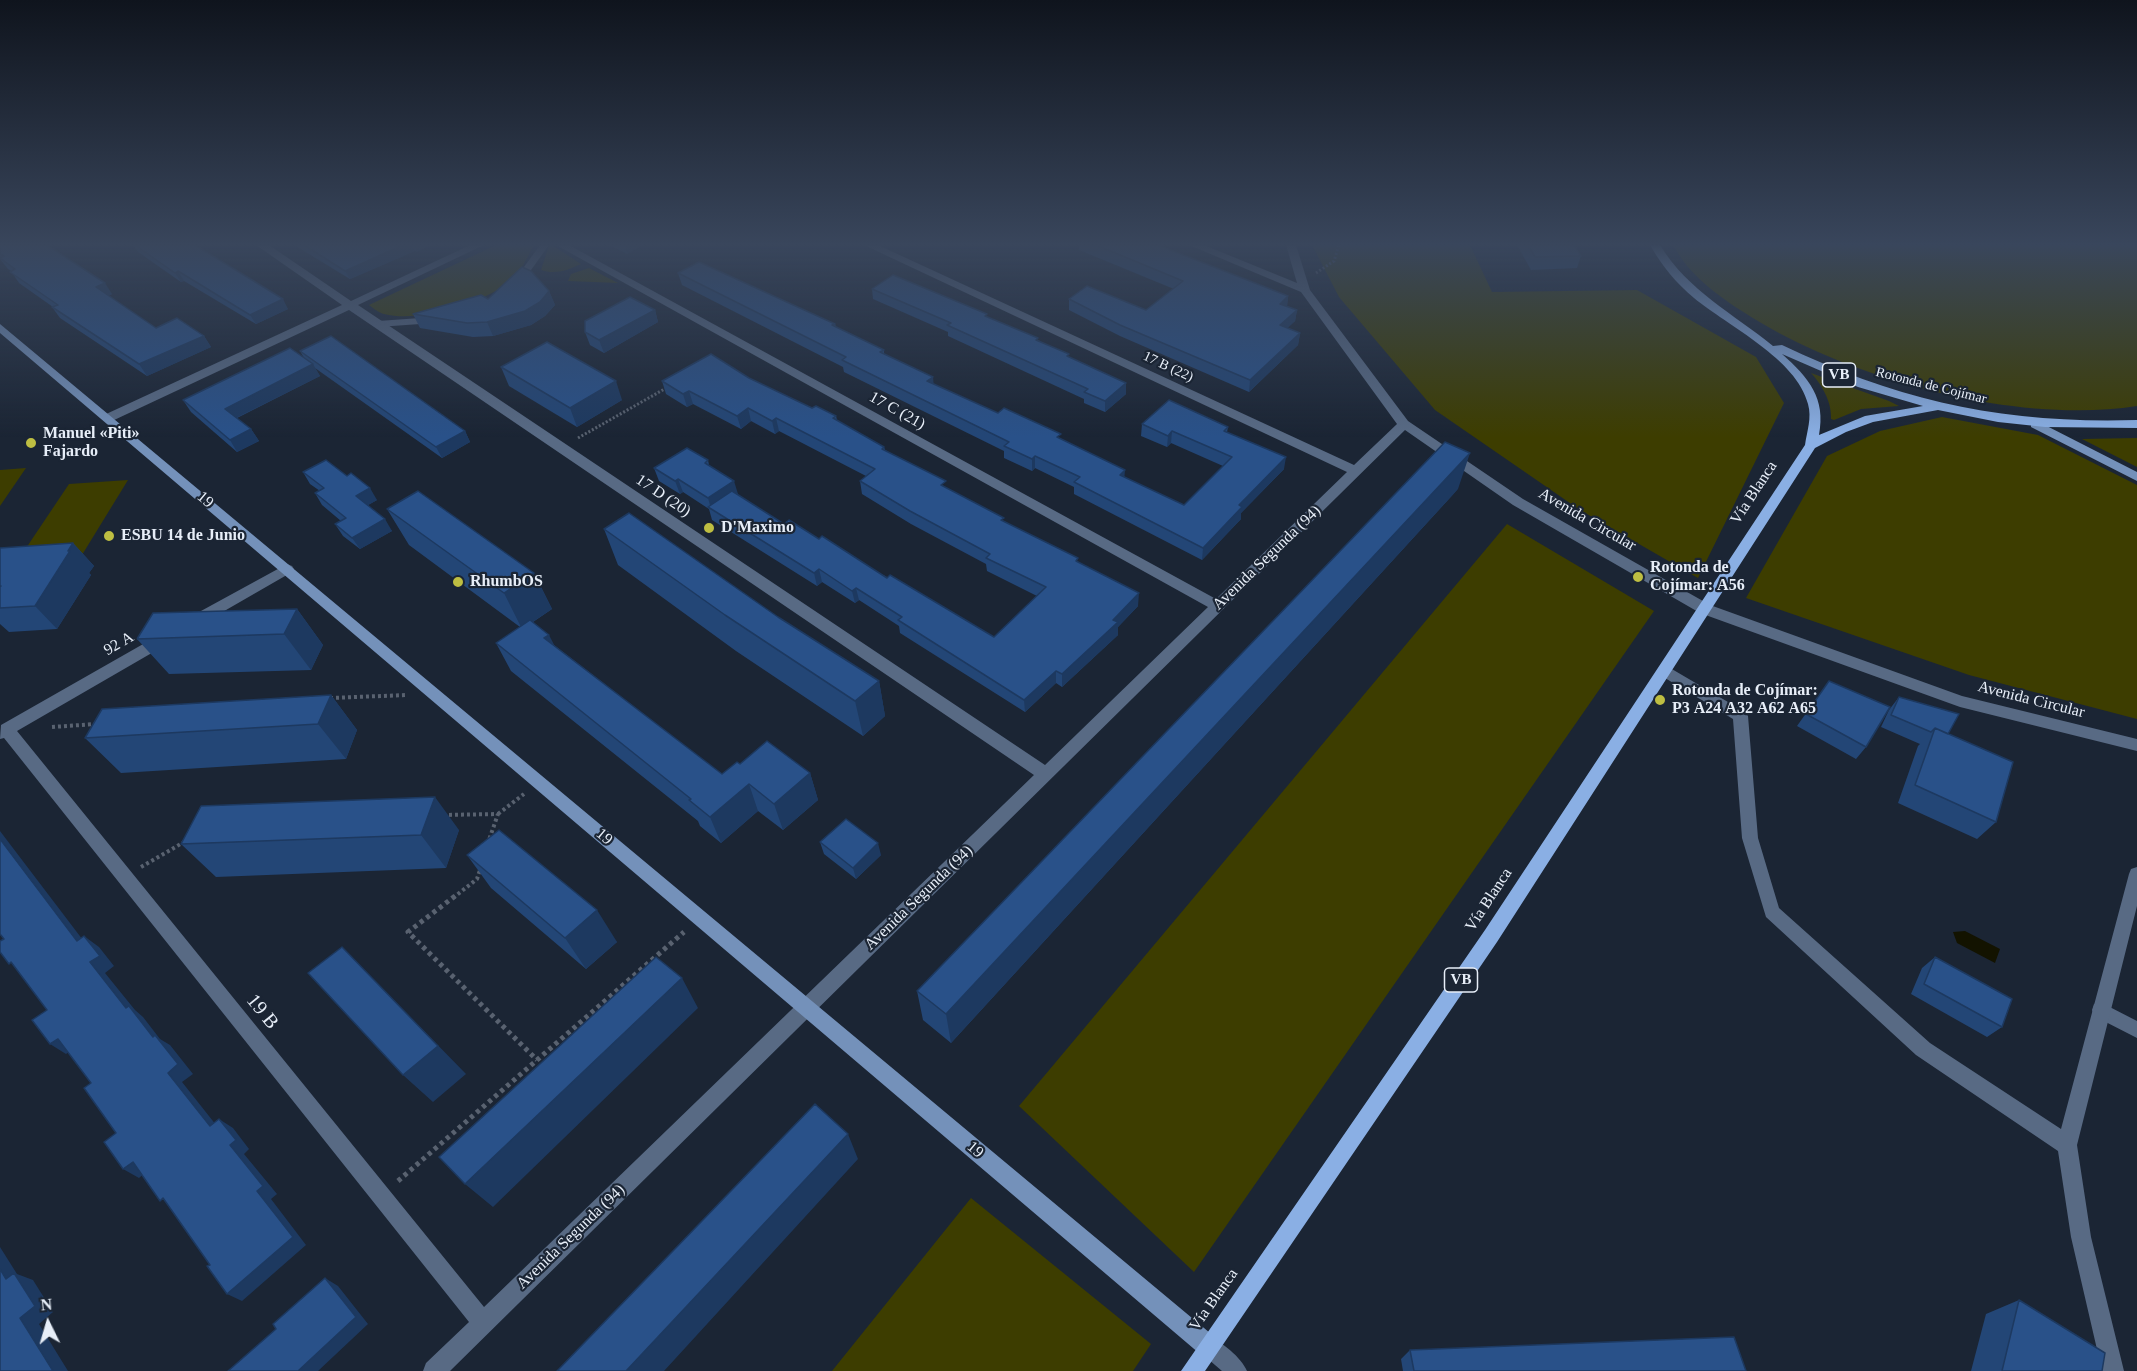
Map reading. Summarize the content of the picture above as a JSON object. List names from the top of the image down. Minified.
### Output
{"streets":{"main road":["VB","Rotonda de Cojímar","Vía Blanca"],"street":["17 B (22)","17 C (21)","17 D (20)","19","Avenida Circular","Avenida Segunda (94)","92 A","19 B"]},"crossings":[["17 B (22)","Avenida Segunda (94)"],["Rotonda de Cojímar","Vía Blanca"],["17 C (21)","Avenida Segunda (94)"],["Vía Blanca","19"],["Vía Blanca","Avenida Circular"],["17 D (20)","Avenida Segunda (94)"],["19","Avenida Segunda (94)"],["19","92 A"],["Avenida Circular","Avenida Segunda (94)"],["Avenida Segunda (94)","19 B"],["92 A","19 B"]],"places":["Manuel «Piti» Fajardo","D'Maximo","ESBU 14 de Junio","Rotonda de Cojímar: A56","RhumbOS","Rotonda de Cojímar: P3 A24 A32 A62 A65"],"north":"top"}
